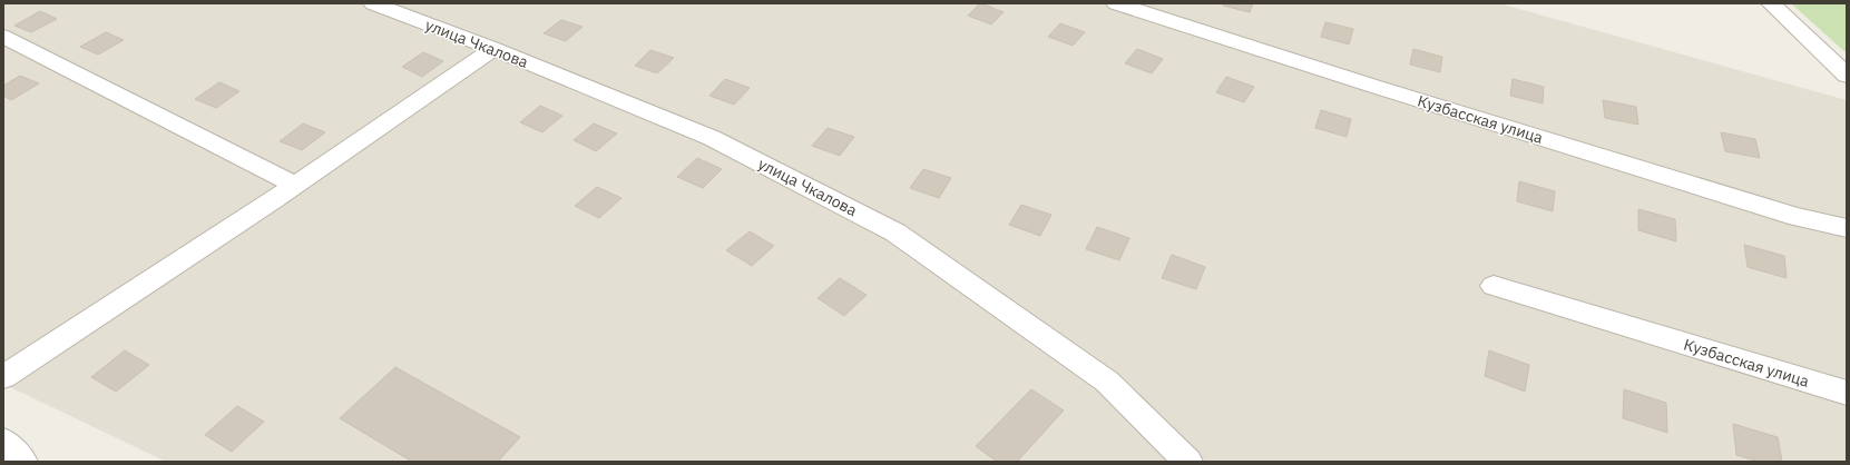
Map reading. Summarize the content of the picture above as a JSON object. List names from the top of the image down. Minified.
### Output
{"streets":{"street":["улица Чкалова","Кузбасская улица"]}}
